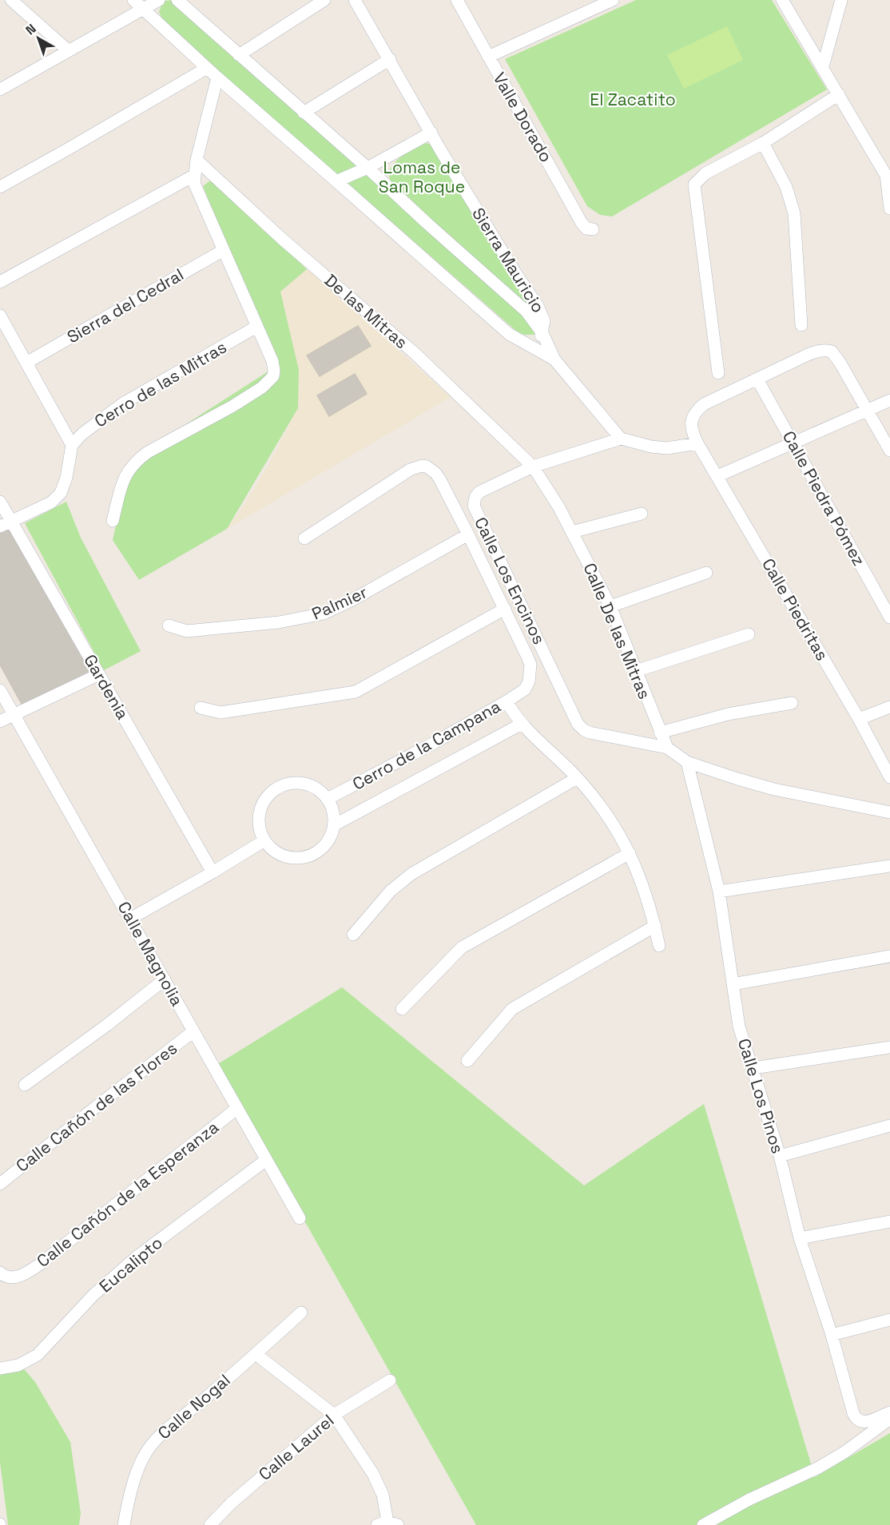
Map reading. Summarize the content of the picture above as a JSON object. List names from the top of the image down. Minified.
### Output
{"streets":{"street":["Valle Dorado","Sierra Mauricio","Sierra del Cedral","De las Mitras","Cerro de las Mitras","Calle Piedra Pómez","Calle Los Encinos","Palmier","Calle Piedritas","Calle De las Mitras","Gardenia","Cerro de la Campana","Calle Magnolia","Calle Los Pinos","Calle Cañón de las Flores","Calle Cañón de la Esperanza","Eucalipto","Calle Nogal","Calle Laurel"]},"crossings":[["De las Mitras","Calle Los Encinos"],["De las Mitras","Calle De las Mitras"],["Calle Piedra Pómez","Calle Piedritas"],["Calle Los Encinos","Calle De las Mitras"],["Calle Magnolia","Calle Cañón de las Flores"],["Calle Magnolia","Calle Cañón de la Esperanza"],["Calle Magnolia","Eucalipto"]],"parks":["El Zacatito","Lomas de San Roque"],"north":"top left"}
